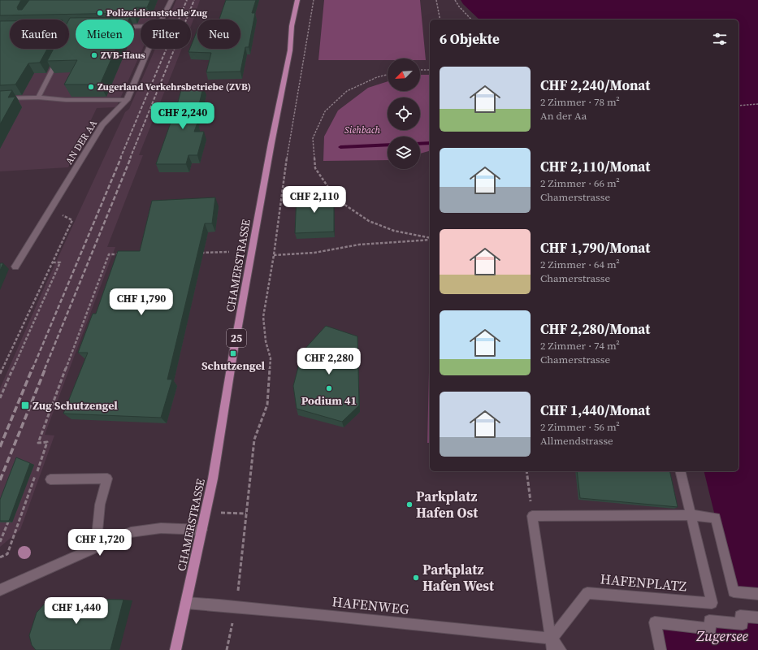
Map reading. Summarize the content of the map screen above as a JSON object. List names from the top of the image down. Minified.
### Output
{"streets":{"main road":["CHAMERSTRASSE","25"],"street":["AN DER AA","HAFENPLATZ","HAFENWEG"]},"crossings":[["CHAMERSTRASSE","HAFENWEG"],["HAFENPLATZ","HAFENWEG"]],"water":["Zugersee"],"parks":["Siehbach"],"places":{"other":["Polizeidienststelle Zug","ZVB-Haus","Zugerland Verkehrsbetriebe (ZVB)","Podium 41","Parkplatz Hafen Ost","Parkplatz Hafen West"],"transit":["Schutzengel","Zug Schutzengel"]},"north":"bottom left","page":{"chip":["Kaufen","Mieten","Filter","Neu"],"heading":"6 Objekte","list":[{"name":"CHF 2,240/Monat","note":"2 Zimmer · 78 m² · An der Aa"},{"name":"CHF 2,110/Monat","note":"2 Zimmer · 66 m² · Chamerstrasse"},{"name":"CHF 1,790/Monat","note":"2 Zimmer · 64 m² · Chamerstrasse"},{"name":"CHF 2,280/Monat","note":"2 Zimmer · 74 m² · Chamerstrasse"},{"name":"CHF 1,440/Monat","note":"2 Zimmer · 56 m² · Allmendstrasse"}],"price":["CHF 2,240","CHF 2,110","CHF 1,790","CHF 2,280","CHF 1,720","CHF 1,440"]}}
